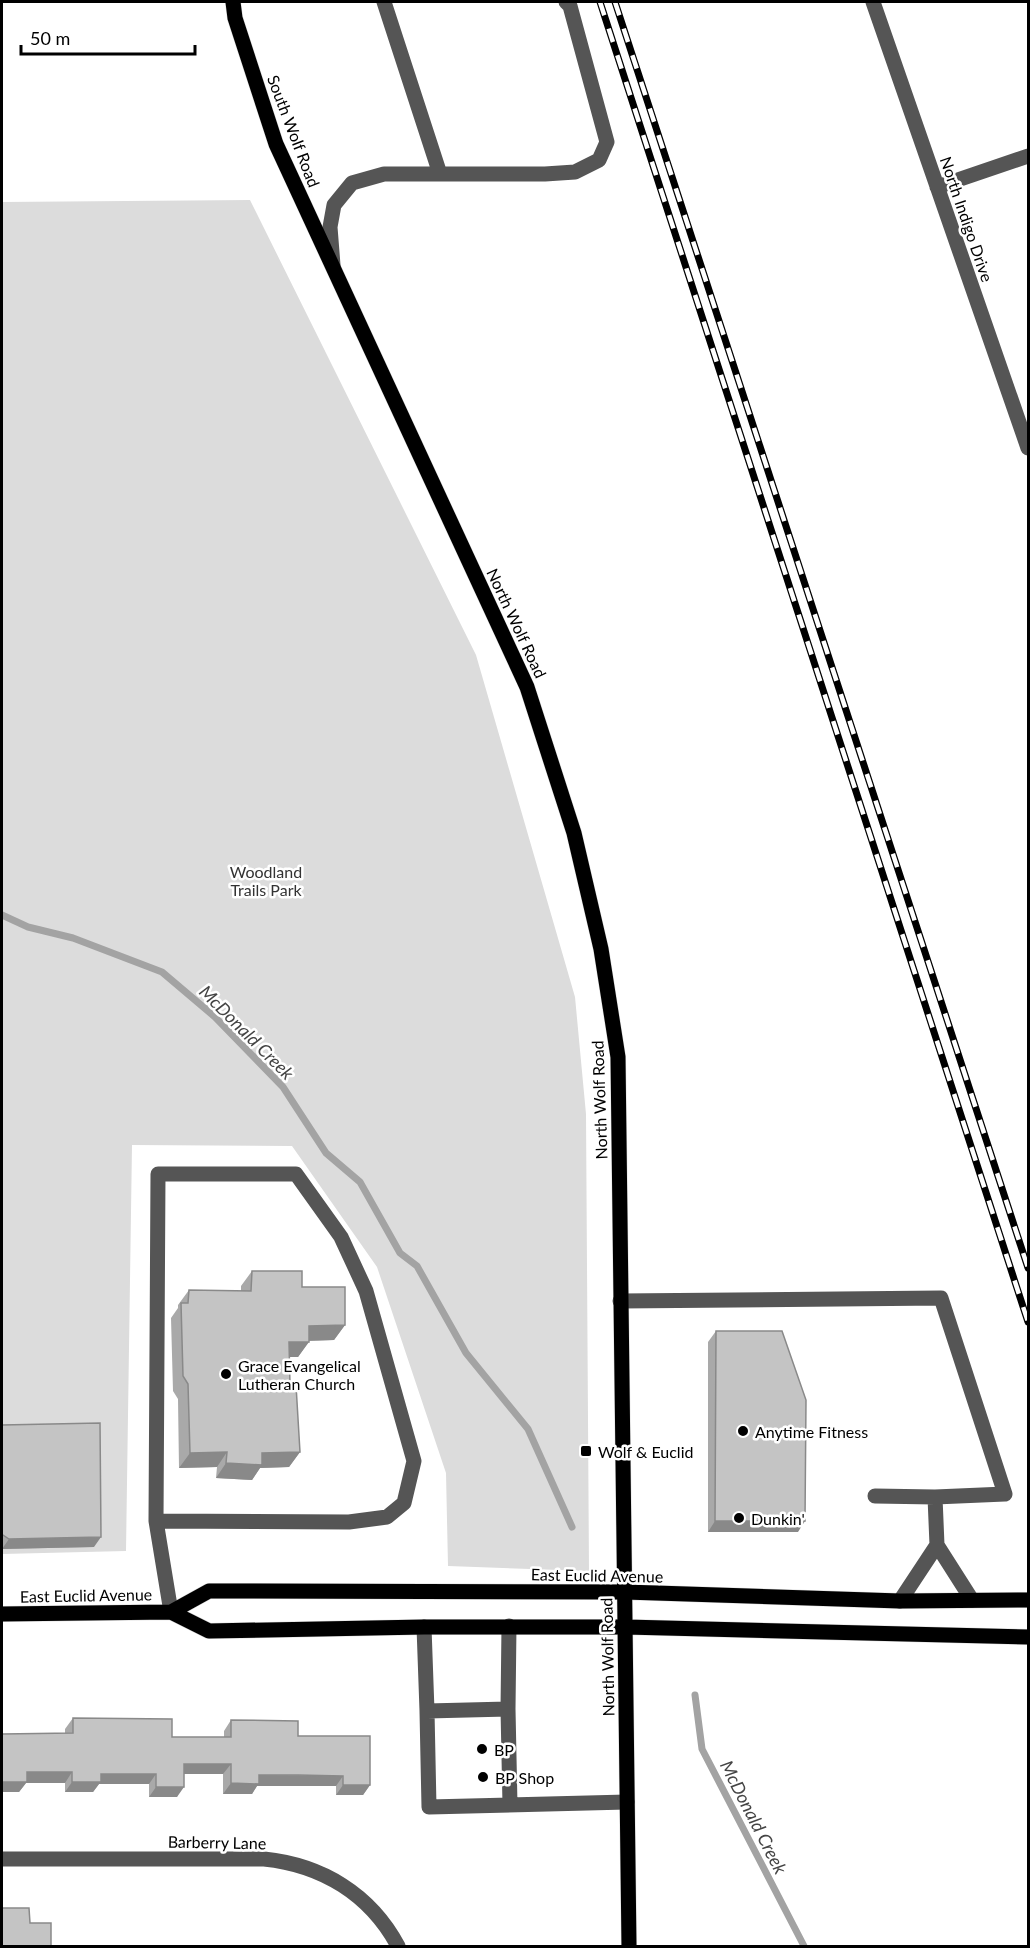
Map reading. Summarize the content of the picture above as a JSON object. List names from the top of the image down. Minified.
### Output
{"streets":{"main road":["South Wolf Road","North Wolf Road","East Euclid Avenue"],"street":["North Indigo Drive","Barberry Lane"]},"crossings":[["South Wolf Road","North Wolf Road"],["North Wolf Road","East Euclid Avenue"]],"water":["McDonald Creek"],"parks":["Woodland Trails Park"],"places":{"other":["Grace Evangelical Lutheran Church","Anytime Fitness","Dunkin'","BP","BP Shop"],"transit":["Wolf & Euclid"]},"scale_bar":"50 m"}
